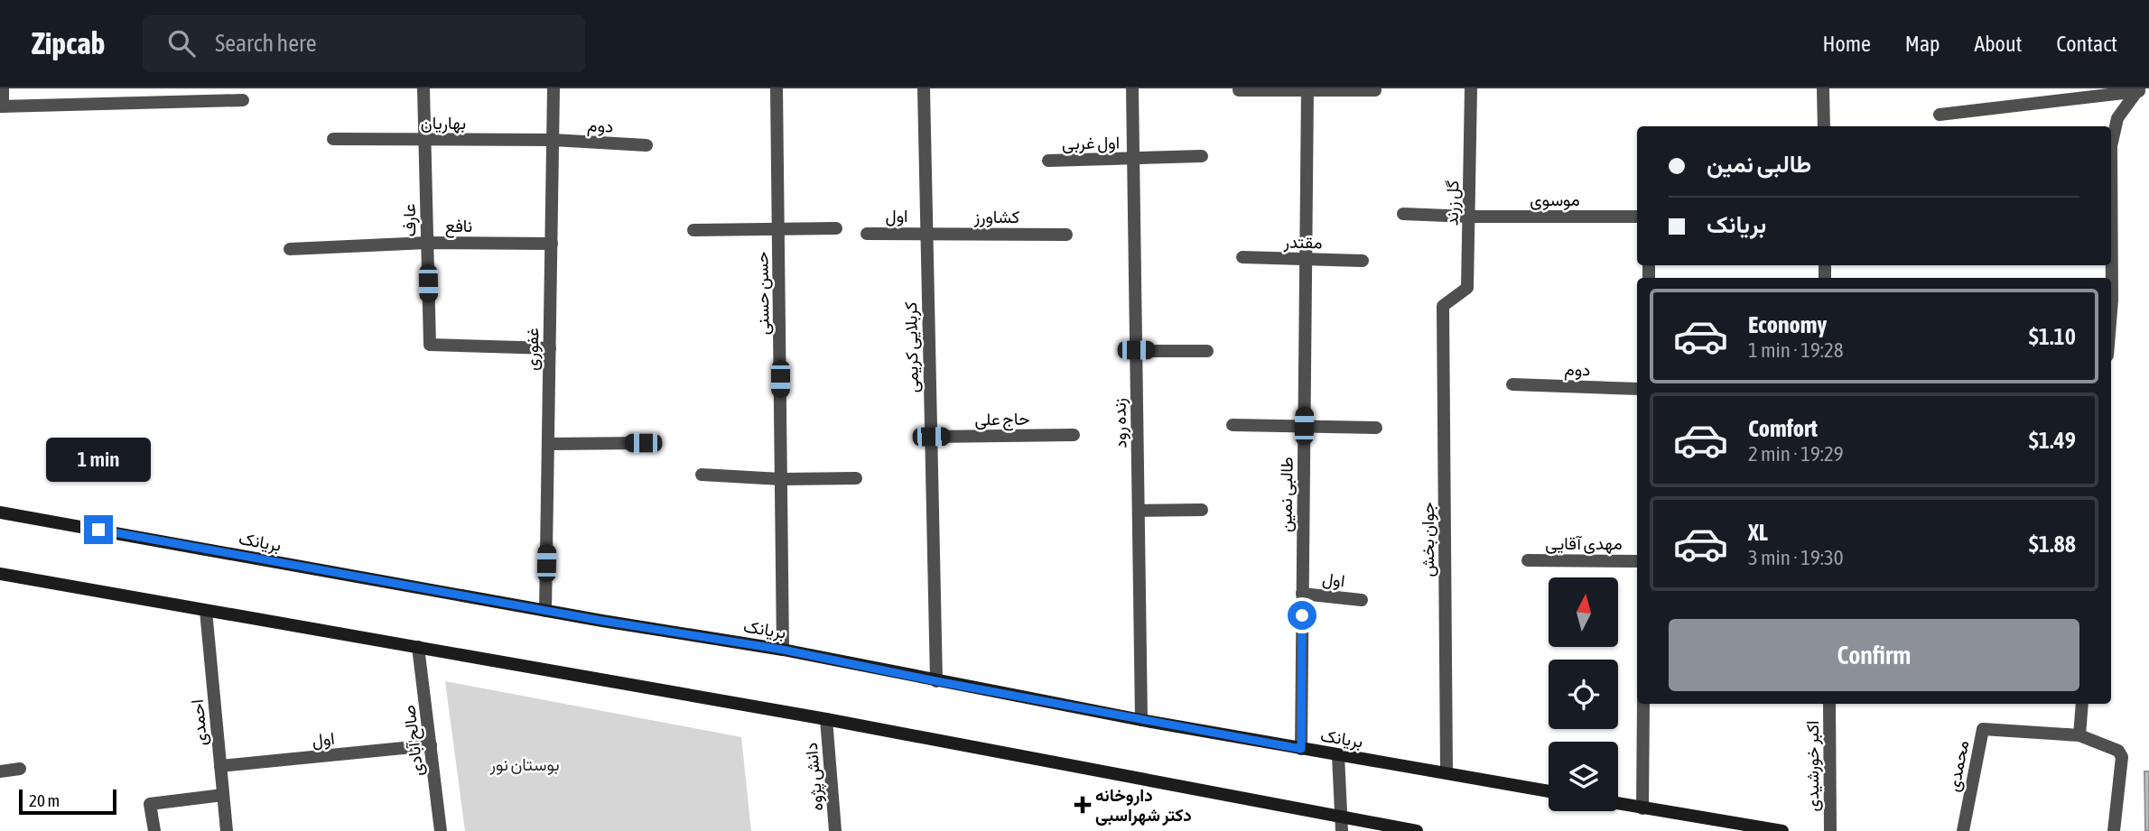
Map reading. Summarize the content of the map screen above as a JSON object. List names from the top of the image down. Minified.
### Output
{"streets":{"main road":["بریانک"],"street":["بهاریان","دوم","اول غربی","موسوی","گل زرند","اول","کشاورز","عارف","نافع","مقتدر","حسن حسنی","کربلایی کریمی","غفوری","حاج علی","زنده رود","طالبی نمین","جوان بخش","مهدی آقایی","احمدی","صالح آبادی","اکبر خورشیدی","محمدی","دانش پژوه"]},"crossings":[["بهاریان","دوم"],["بهاریان","عارف"],["بهاریان","غفوری"],["دوم","غفوری"],["اول غربی","زنده رود"],["موسوی","گل زرند"],["گل زرند","جوان بخش"],["اول","کشاورز"],["اول","کربلایی کریمی"],["اول","طالبی نمین"],["اول","احمدی"],["اول","صالح آبادی"],["کشاورز","کربلایی کریمی"],["عارف","نافع"],["عارف","غفوری"],["نافع","غفوری"],["مقتدر","طالبی نمین"],["حسن حسنی","بریانک"],["کربلایی کریمی","حاج علی"],["کربلایی کریمی","بریانک"],["غفوری","بریانک"],["زنده رود","بریانک"],["طالبی نمین","بریانک"],["جوان بخش","بریانک"]],"parks":["بوستان نور"],"places":{"health":["داروخانه دکتر شهراسبی"]},"scale_bar":"20 m","north":"top","page":{"header":"Zipcab","search":"Search here","nav":["Home","Map","About","Contact"],"banner":["طالبی نمین","بریانک"],"list":[{"name":"Economy","note":"1 min · 19:28","value":"$1.10"},{"name":"Comfort","note":"2 min · 19:29","value":"$1.49"},{"name":"XL","note":"3 min · 19:30","value":"$1.88"}],"bubble":"1 min","buttons":"Confirm","scale":"20 m"}}
